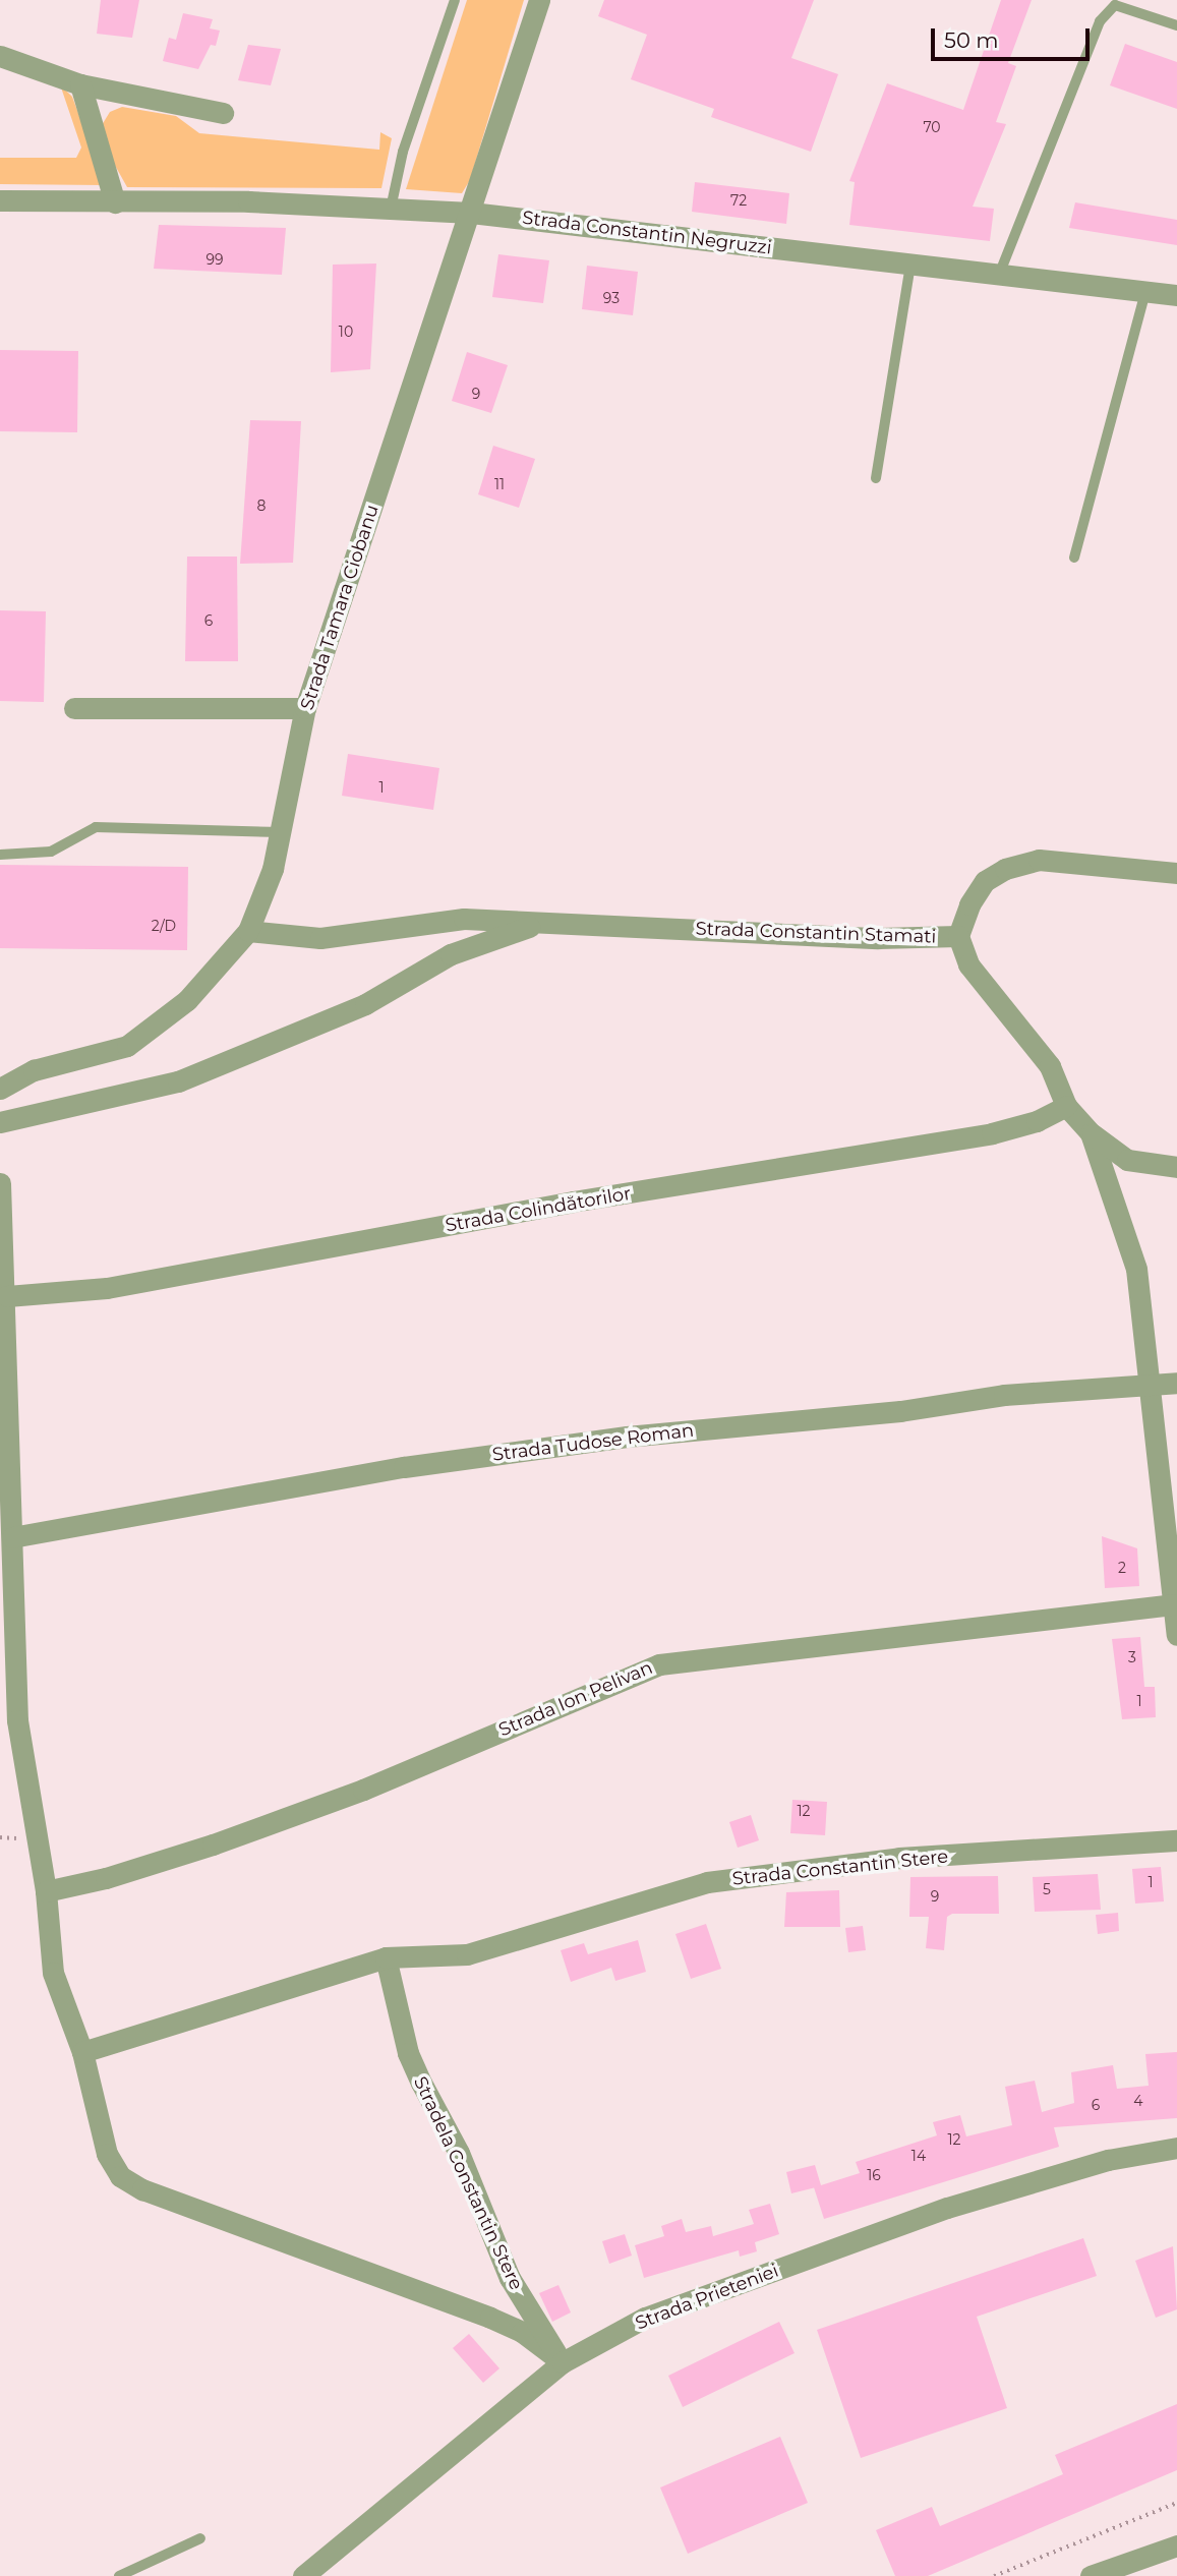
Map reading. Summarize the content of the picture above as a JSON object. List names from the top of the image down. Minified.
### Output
{"streets":{"street":["Strada Constantin Negruzzi","Strada Tamara Ciobanu","Strada Constantin Stamati","Strada Colindătorilor","Strada Tudose Roman","Strada Ion Pelivan","Strada Constantin Stere","Stradela Constantin Stere","Strada Prieteniei"]},"crossings":[["Strada Constantin Negruzzi","Strada Tamara Ciobanu"],["Strada Tamara Ciobanu","Strada Constantin Stamati"],["Strada Constantin Stere","Stradela Constantin Stere"],["Stradela Constantin Stere","Strada Prieteniei"]],"house_numbers":["70","72","99","93","10","9","11","8","6","1","2/D","2","3","1","12","1","5","9","4","6","12","14","16"],"scale_bar":"50 m"}
